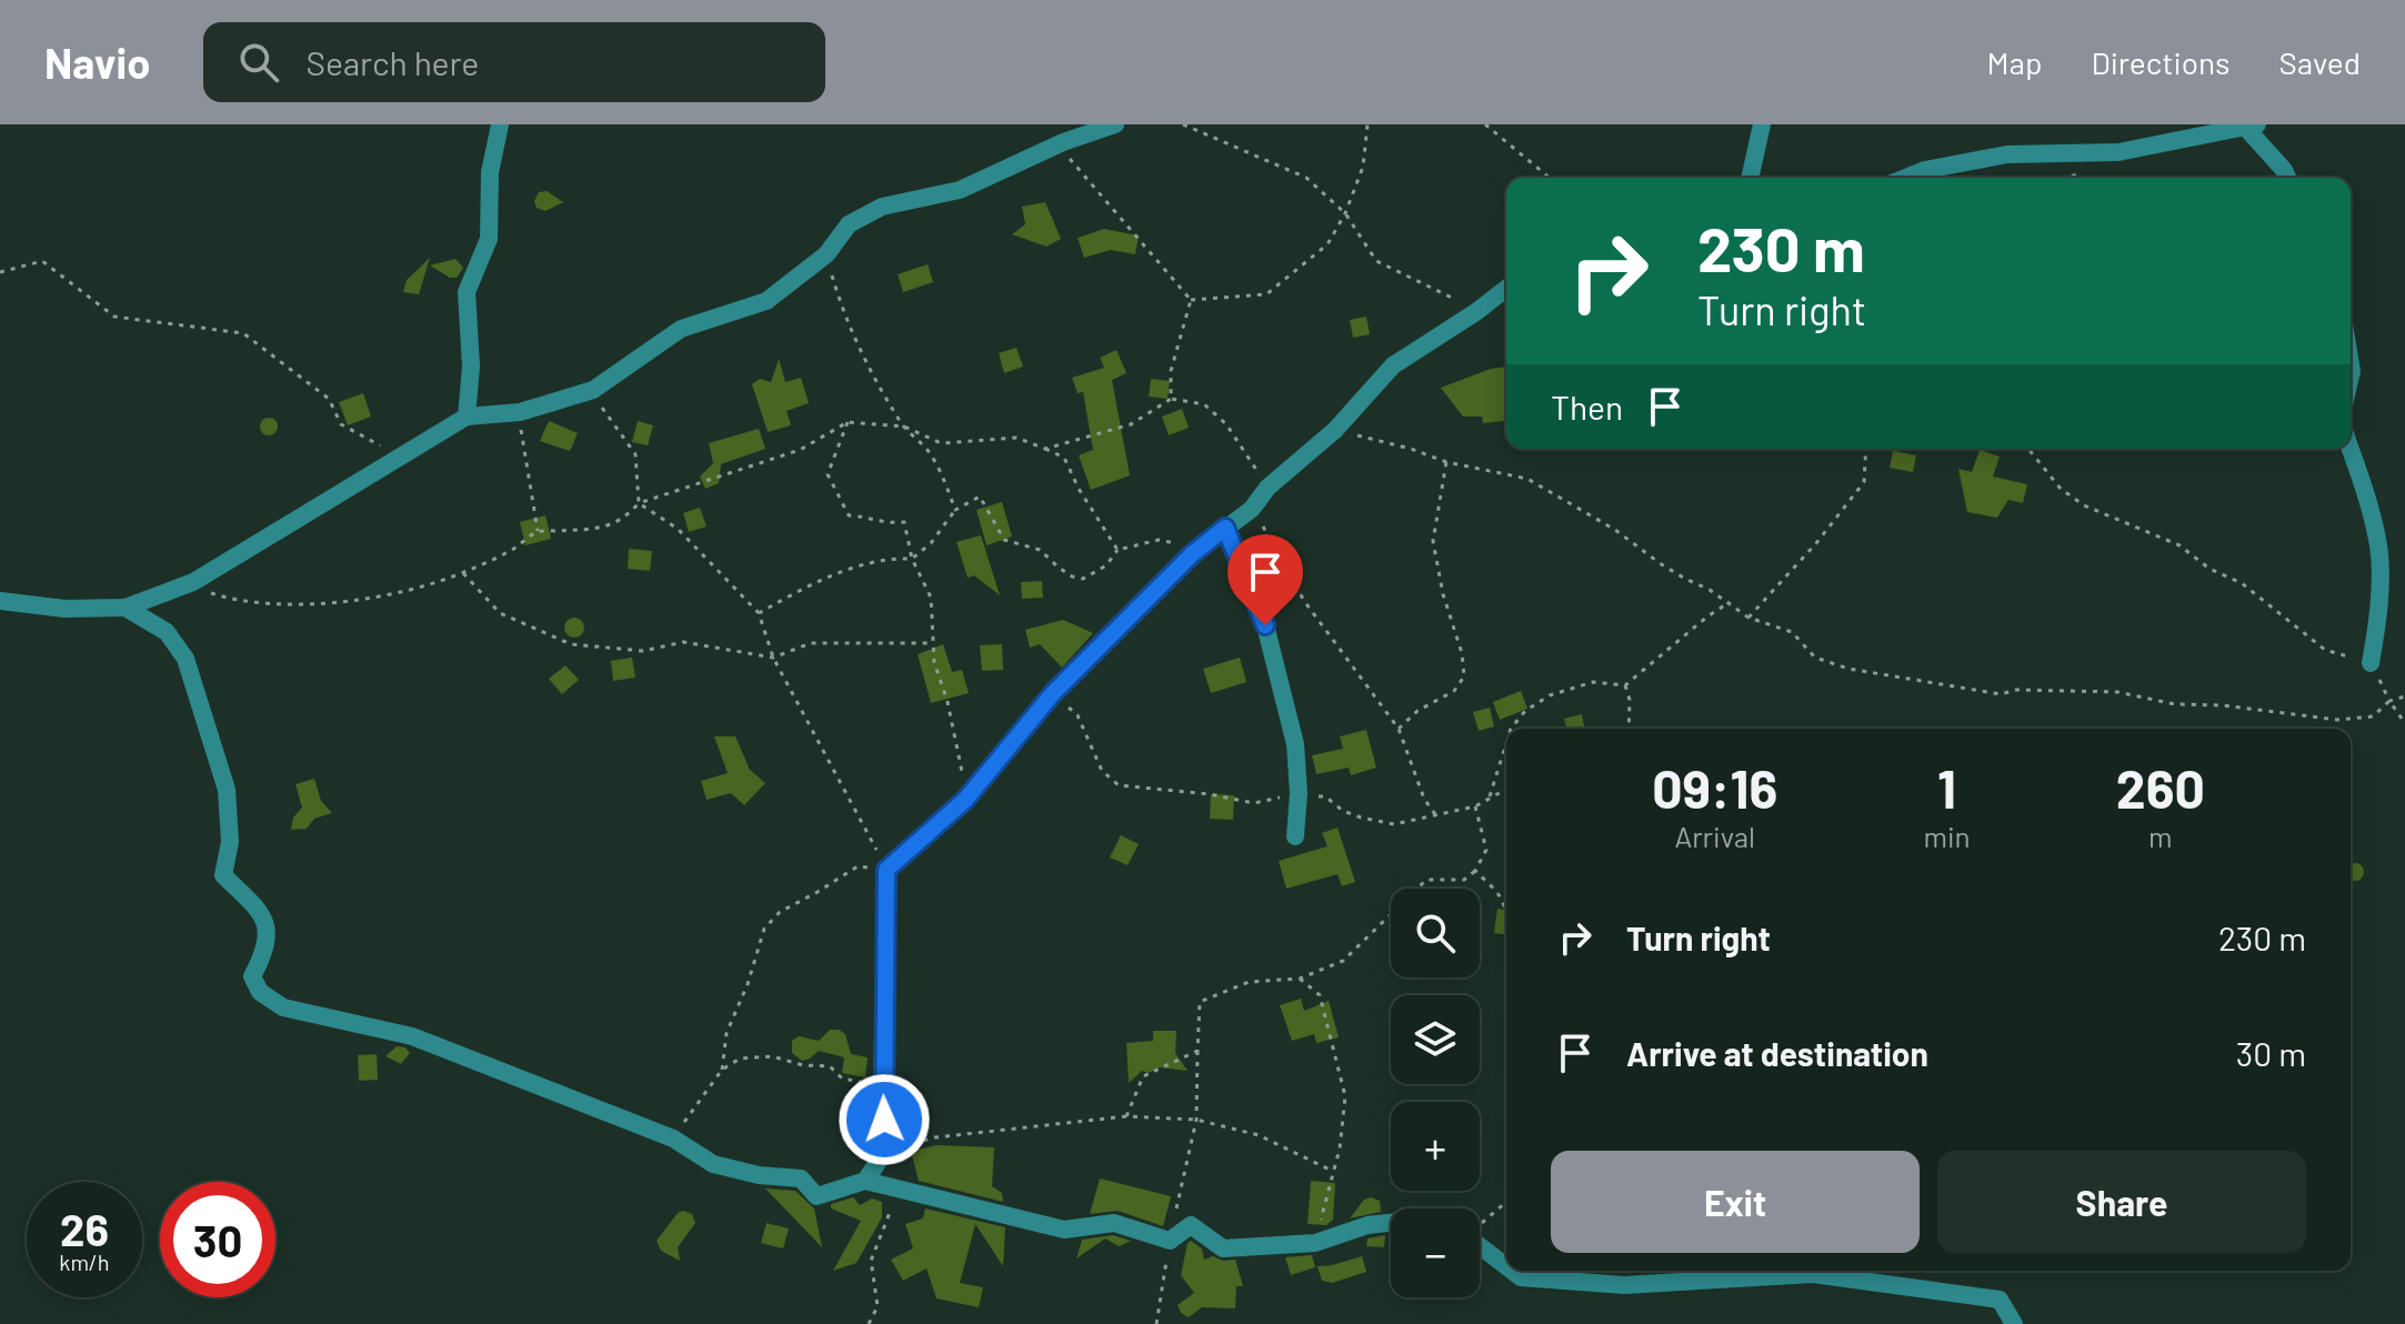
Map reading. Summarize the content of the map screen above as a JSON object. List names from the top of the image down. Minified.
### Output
{"page":{"header":"Navio","search":"Search here","nav":["Map","Directions","Saved"],"turn":["230 m","Turn right"],"then":"Then","eta":["09:16","Arrival","1","min","260","m"],"list":[{"name":"Turn right","value":"230 m"},{"name":"Arrive at destination","value":"30 m"}],"map_buttons":["+","−"],"buttons":["Exit","Share"],"speed":"26 km/h","limit":"30"}}
